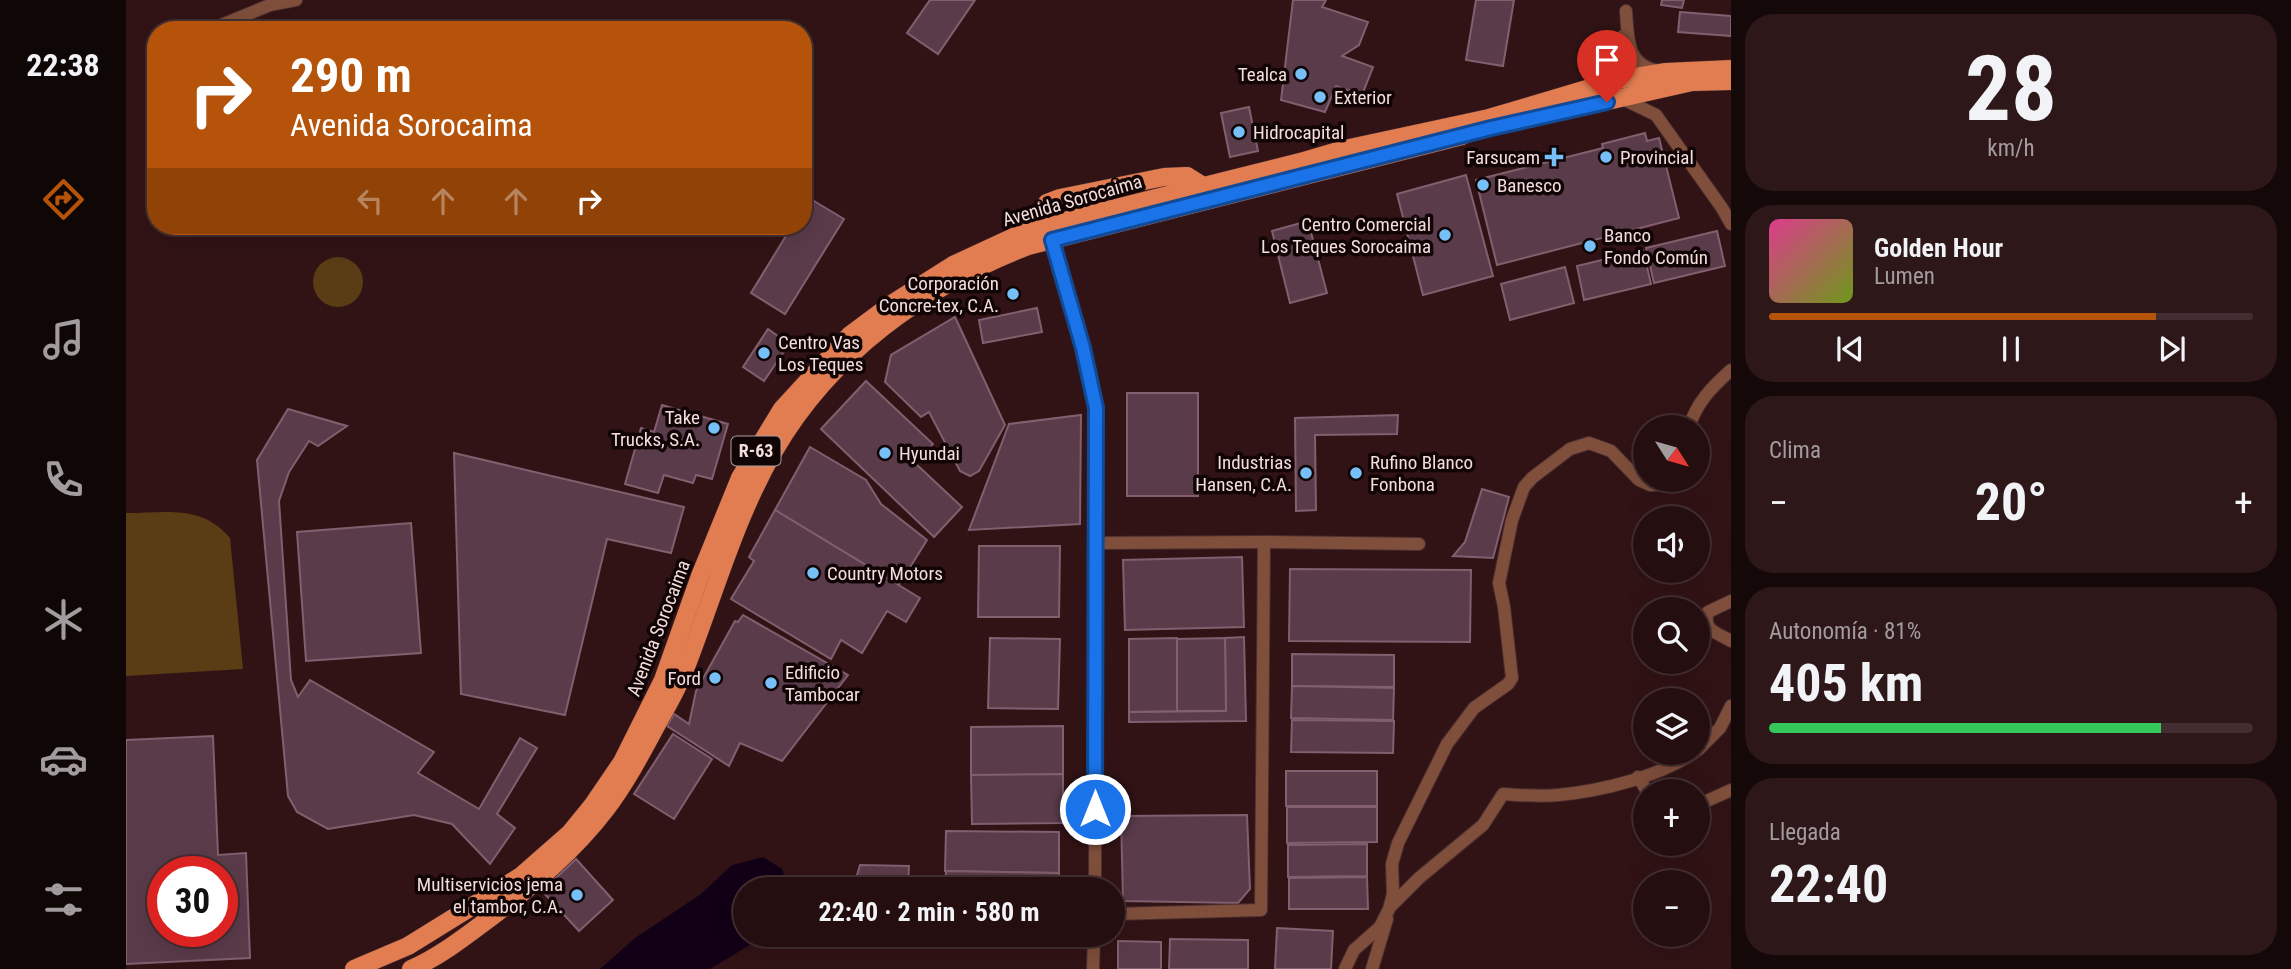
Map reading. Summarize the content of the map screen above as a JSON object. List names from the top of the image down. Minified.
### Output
{"streets":{"main road":["Avenida Sorocaima","R-63"]},"places":{"other":["Tealca","Exterior","Hidrocapital","Provincial","Banesco","Centro Comercial Los Teques Sorocaima","Banco Fondo Común","Corporación Concre-tex, C.A.","Centro Vas Los Teques","Take Trucks, S.A.","Hyundai","Industrias Hansen, C.A.","Rufino Blanco Fonbona","Country Motors","Ford","Edificio Tambocar","Multiservicios jema el tambor, C.A."],"health":["Farsucam"]},"north":"bottom right","page":{"tabs":"22:38","tile":[["28","km/h"],"Clima",["Autonomía · 81%","405 km"],["Llegada","22:40"]],"turn":["290 m","Avenida Sorocaima"],"song":["Golden Hour","Lumen"],"map_buttons":["+","−"],"heat":["−","20°","+"],"limit":"30","trip":"22:40 · 2 min · 580 m"}}
